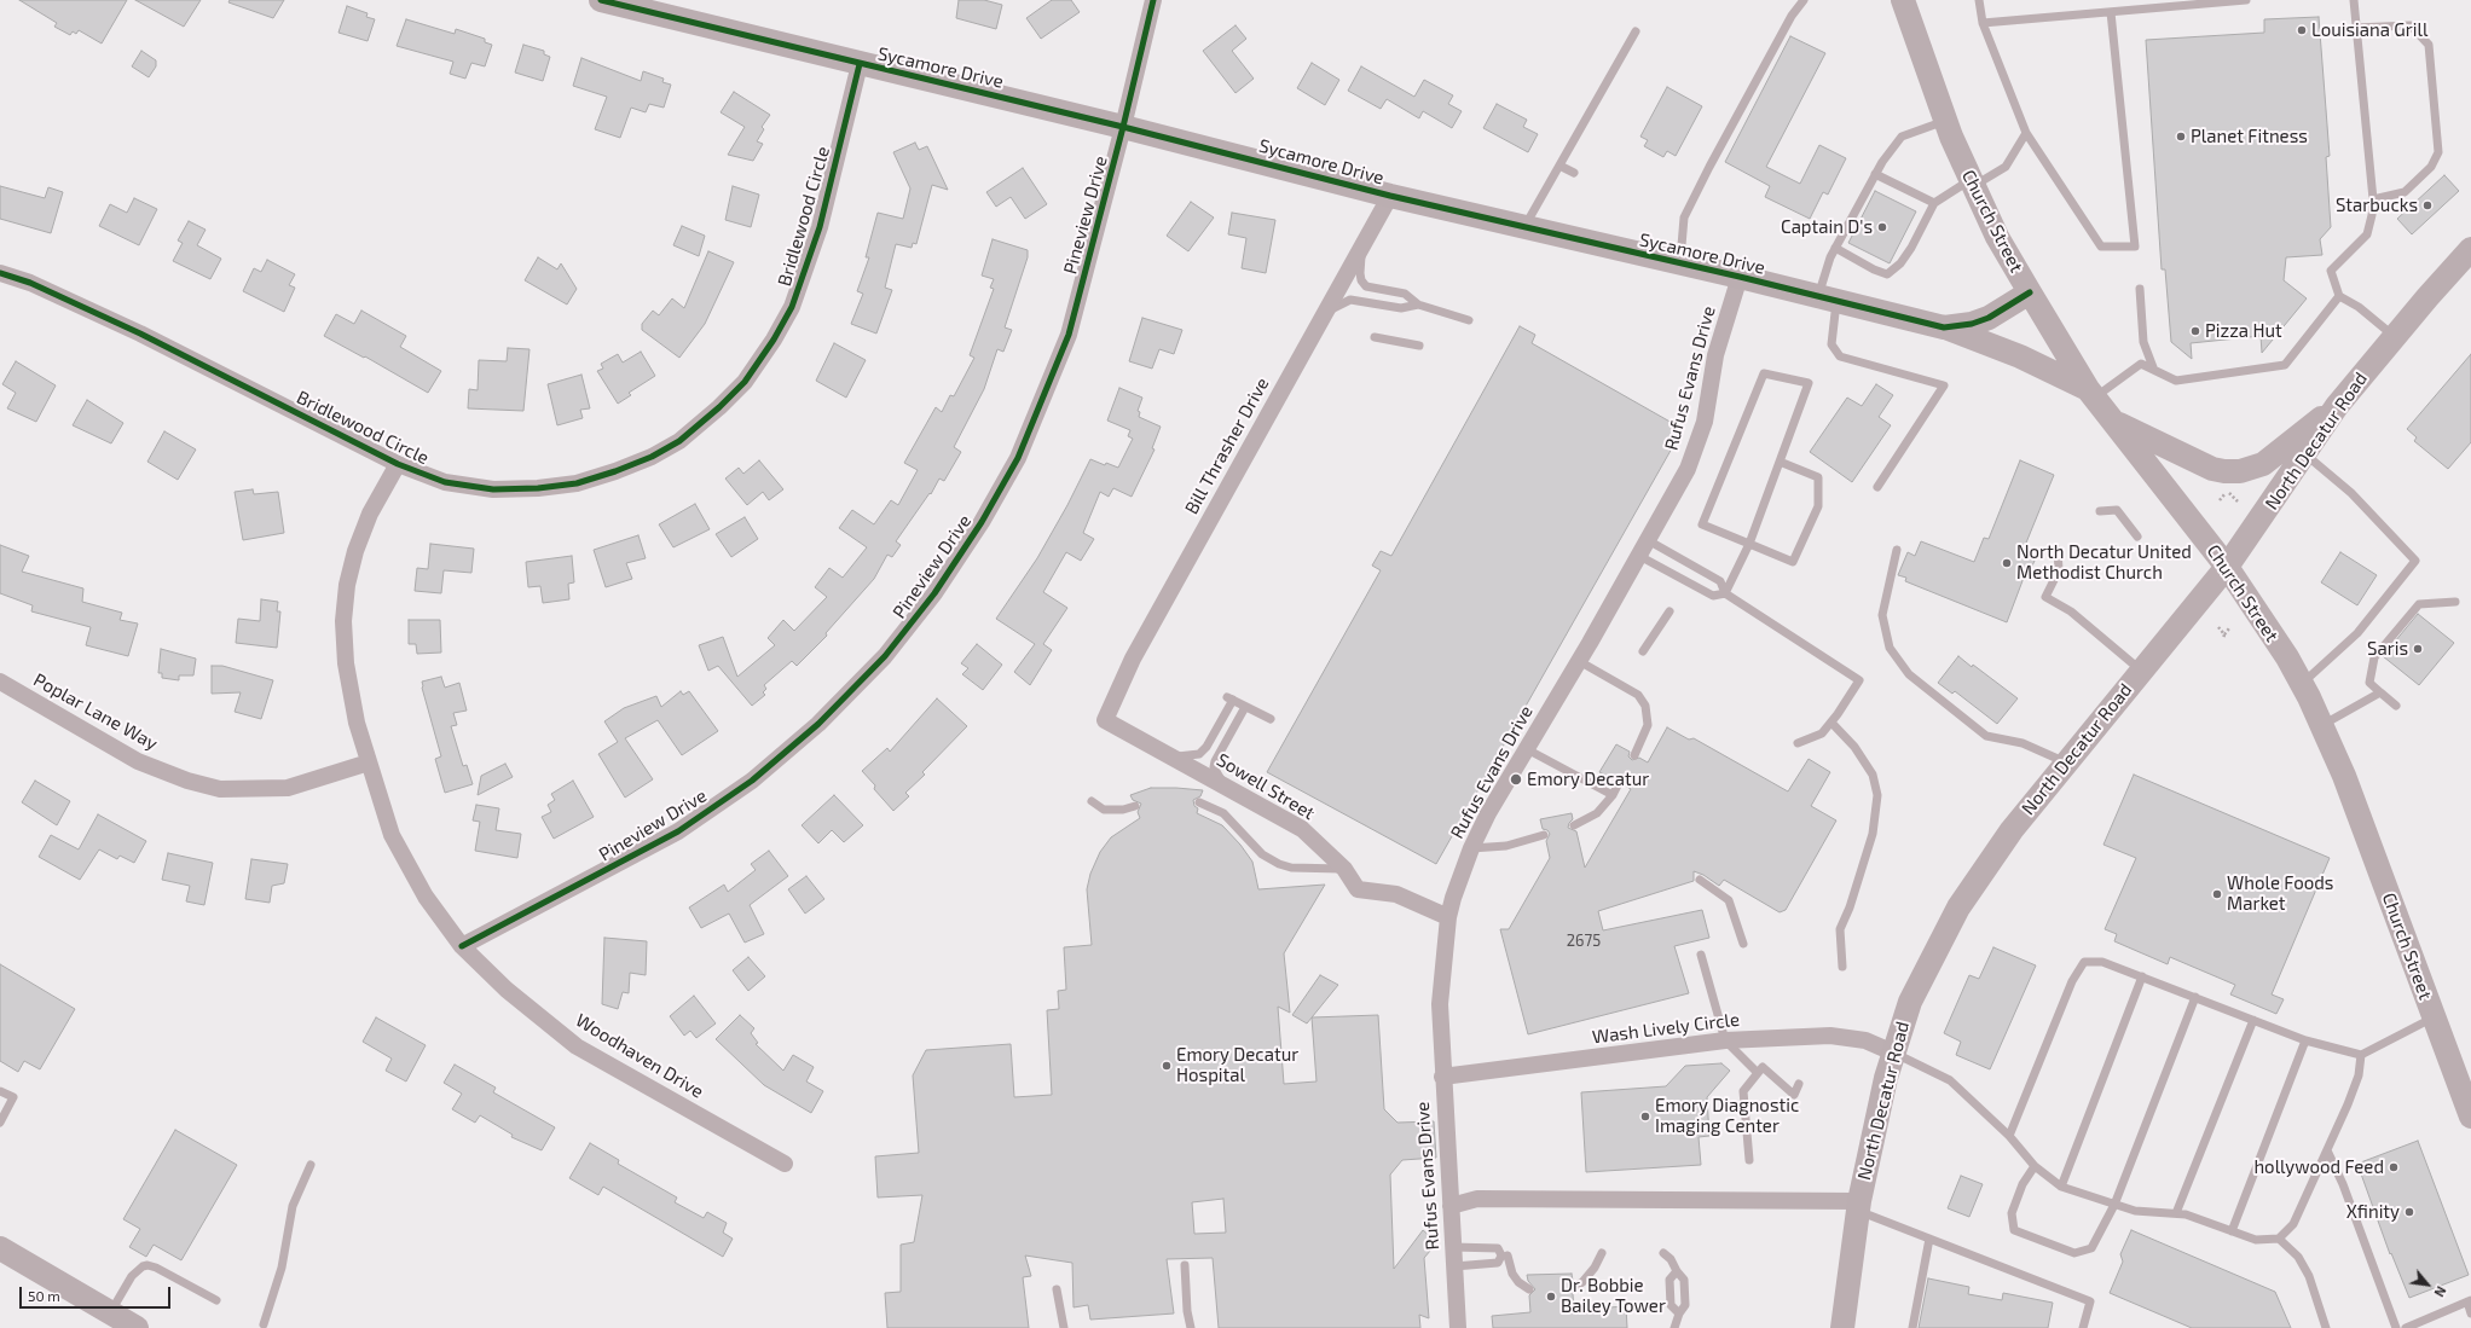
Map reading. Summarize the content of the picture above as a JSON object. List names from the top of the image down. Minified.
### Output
{"streets":{"main road":["Sycamore Drive","Church Street","North Decatur Road"],"street":["Pineview Drive","Bridlewood Circle","Rufus Evans Drive","Bill Thrasher Drive","Poplar Lane Way","Sowell Street","Wash Lively Circle","Woodhaven Drive"]},"crossings":[["Sycamore Drive","Pineview Drive"],["Sycamore Drive","Bridlewood Circle"],["Sycamore Drive","Church Street"],["Sycamore Drive","Rufus Evans Drive"],["Sycamore Drive","Bill Thrasher Drive"],["Pineview Drive","Woodhaven Drive"],["Bridlewood Circle","Woodhaven Drive"],["Church Street","North Decatur Road"],["Rufus Evans Drive","Sowell Street"],["Rufus Evans Drive","Wash Lively Circle"],["North Decatur Road","Wash Lively Circle"],["Bill Thrasher Drive","Sowell Street"],["Poplar Lane Way","Woodhaven Drive"]],"places":["Louisiana Grill","Planet Fitness","Starbucks","Captain D's","Pizza Hut","North Decatur United Methodist Church","Saris","Emory Decatur","Whole Foods Market","Emory Decatur Hospital","Emory Diagnostic Imaging Center","hollywood Feed","Xfinity","Dr. Bobbie Bailey Tower"],"house_numbers":["2675"],"scale_bar":"50 m","north":"bottom right"}
